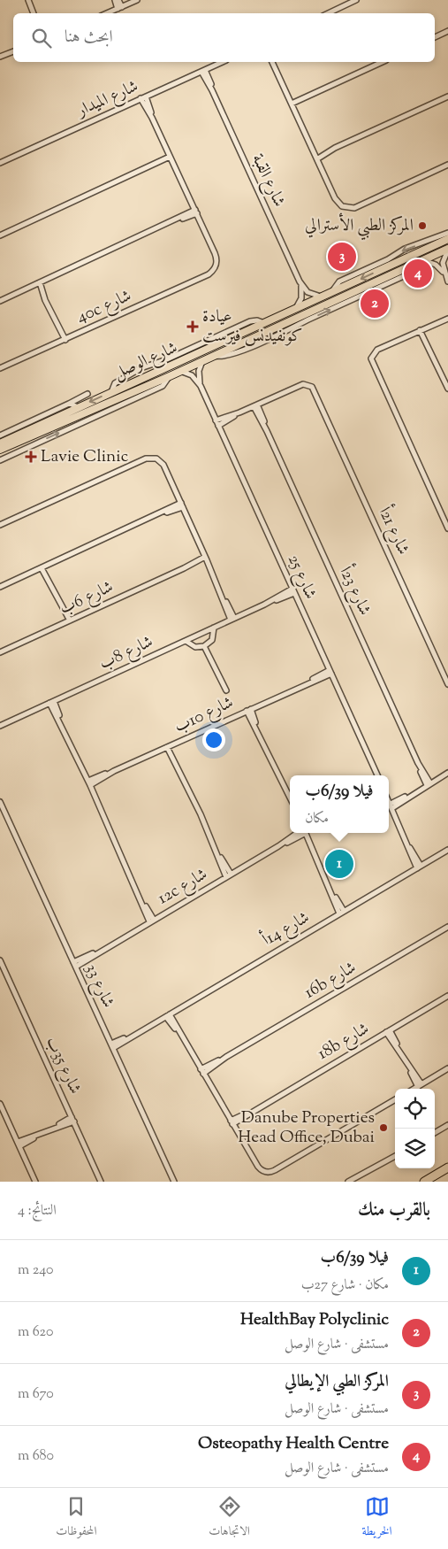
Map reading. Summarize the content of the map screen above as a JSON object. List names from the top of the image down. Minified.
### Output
{"streets":{"main road":["شارع الوصل"],"street":["شارع الميدار","شارع القبة","40c شارع","شارع 21أ","شارع 25","شارع 23أ","شارع 6ب","شارع 8ب","شارع 10ب","12c شارع","شارع 14أ","16b شارع","شارع 33","18b شارع","شارع 35ب"]},"crossings":[["شارع الميدار","شارع القبة"],["شارع القبة","شارع الوصل"],["شارع الوصل","شارع 25"],["شارع 21أ","شارع 23أ"],["شارع 25","شارع 8ب"],["شارع 25","شارع 10ب"],["12c شارع","شارع 33"],["شارع 14أ","شارع 33"]],"places":{"other":["المركز الطبي الأسترالي","Danube Properties Head Office, Dubai"],"health":["عيادة كونفيدنس فيرست","Lavie Clinic"]},"page":{"search":"ابحث هنا","pins":["3","4","2","1"],"popup":["فيلا 6/39ب","مكان"],"heading":["بالقرب منك","النتائج: 4"],"list":[{"mark":"1","name":"فيلا 6/39ب","note":"مكان · شارع 27ب","value":"240 m"},{"mark":"2","name":"HealthBay Polyclinic","note":"مستشفى · شارع الوصل","value":"620 m"},{"mark":"3","name":"المركز الطبي الإيطالي","note":"مستشفى · شارع الوصل","value":"670 m"},{"mark":"4","name":"Osteopathy Health Centre","note":"مستشفى · شارع الوصل","value":"680 m"}],"nav":["الخريطة","الاتجاهات","المحفوظات"]}}
